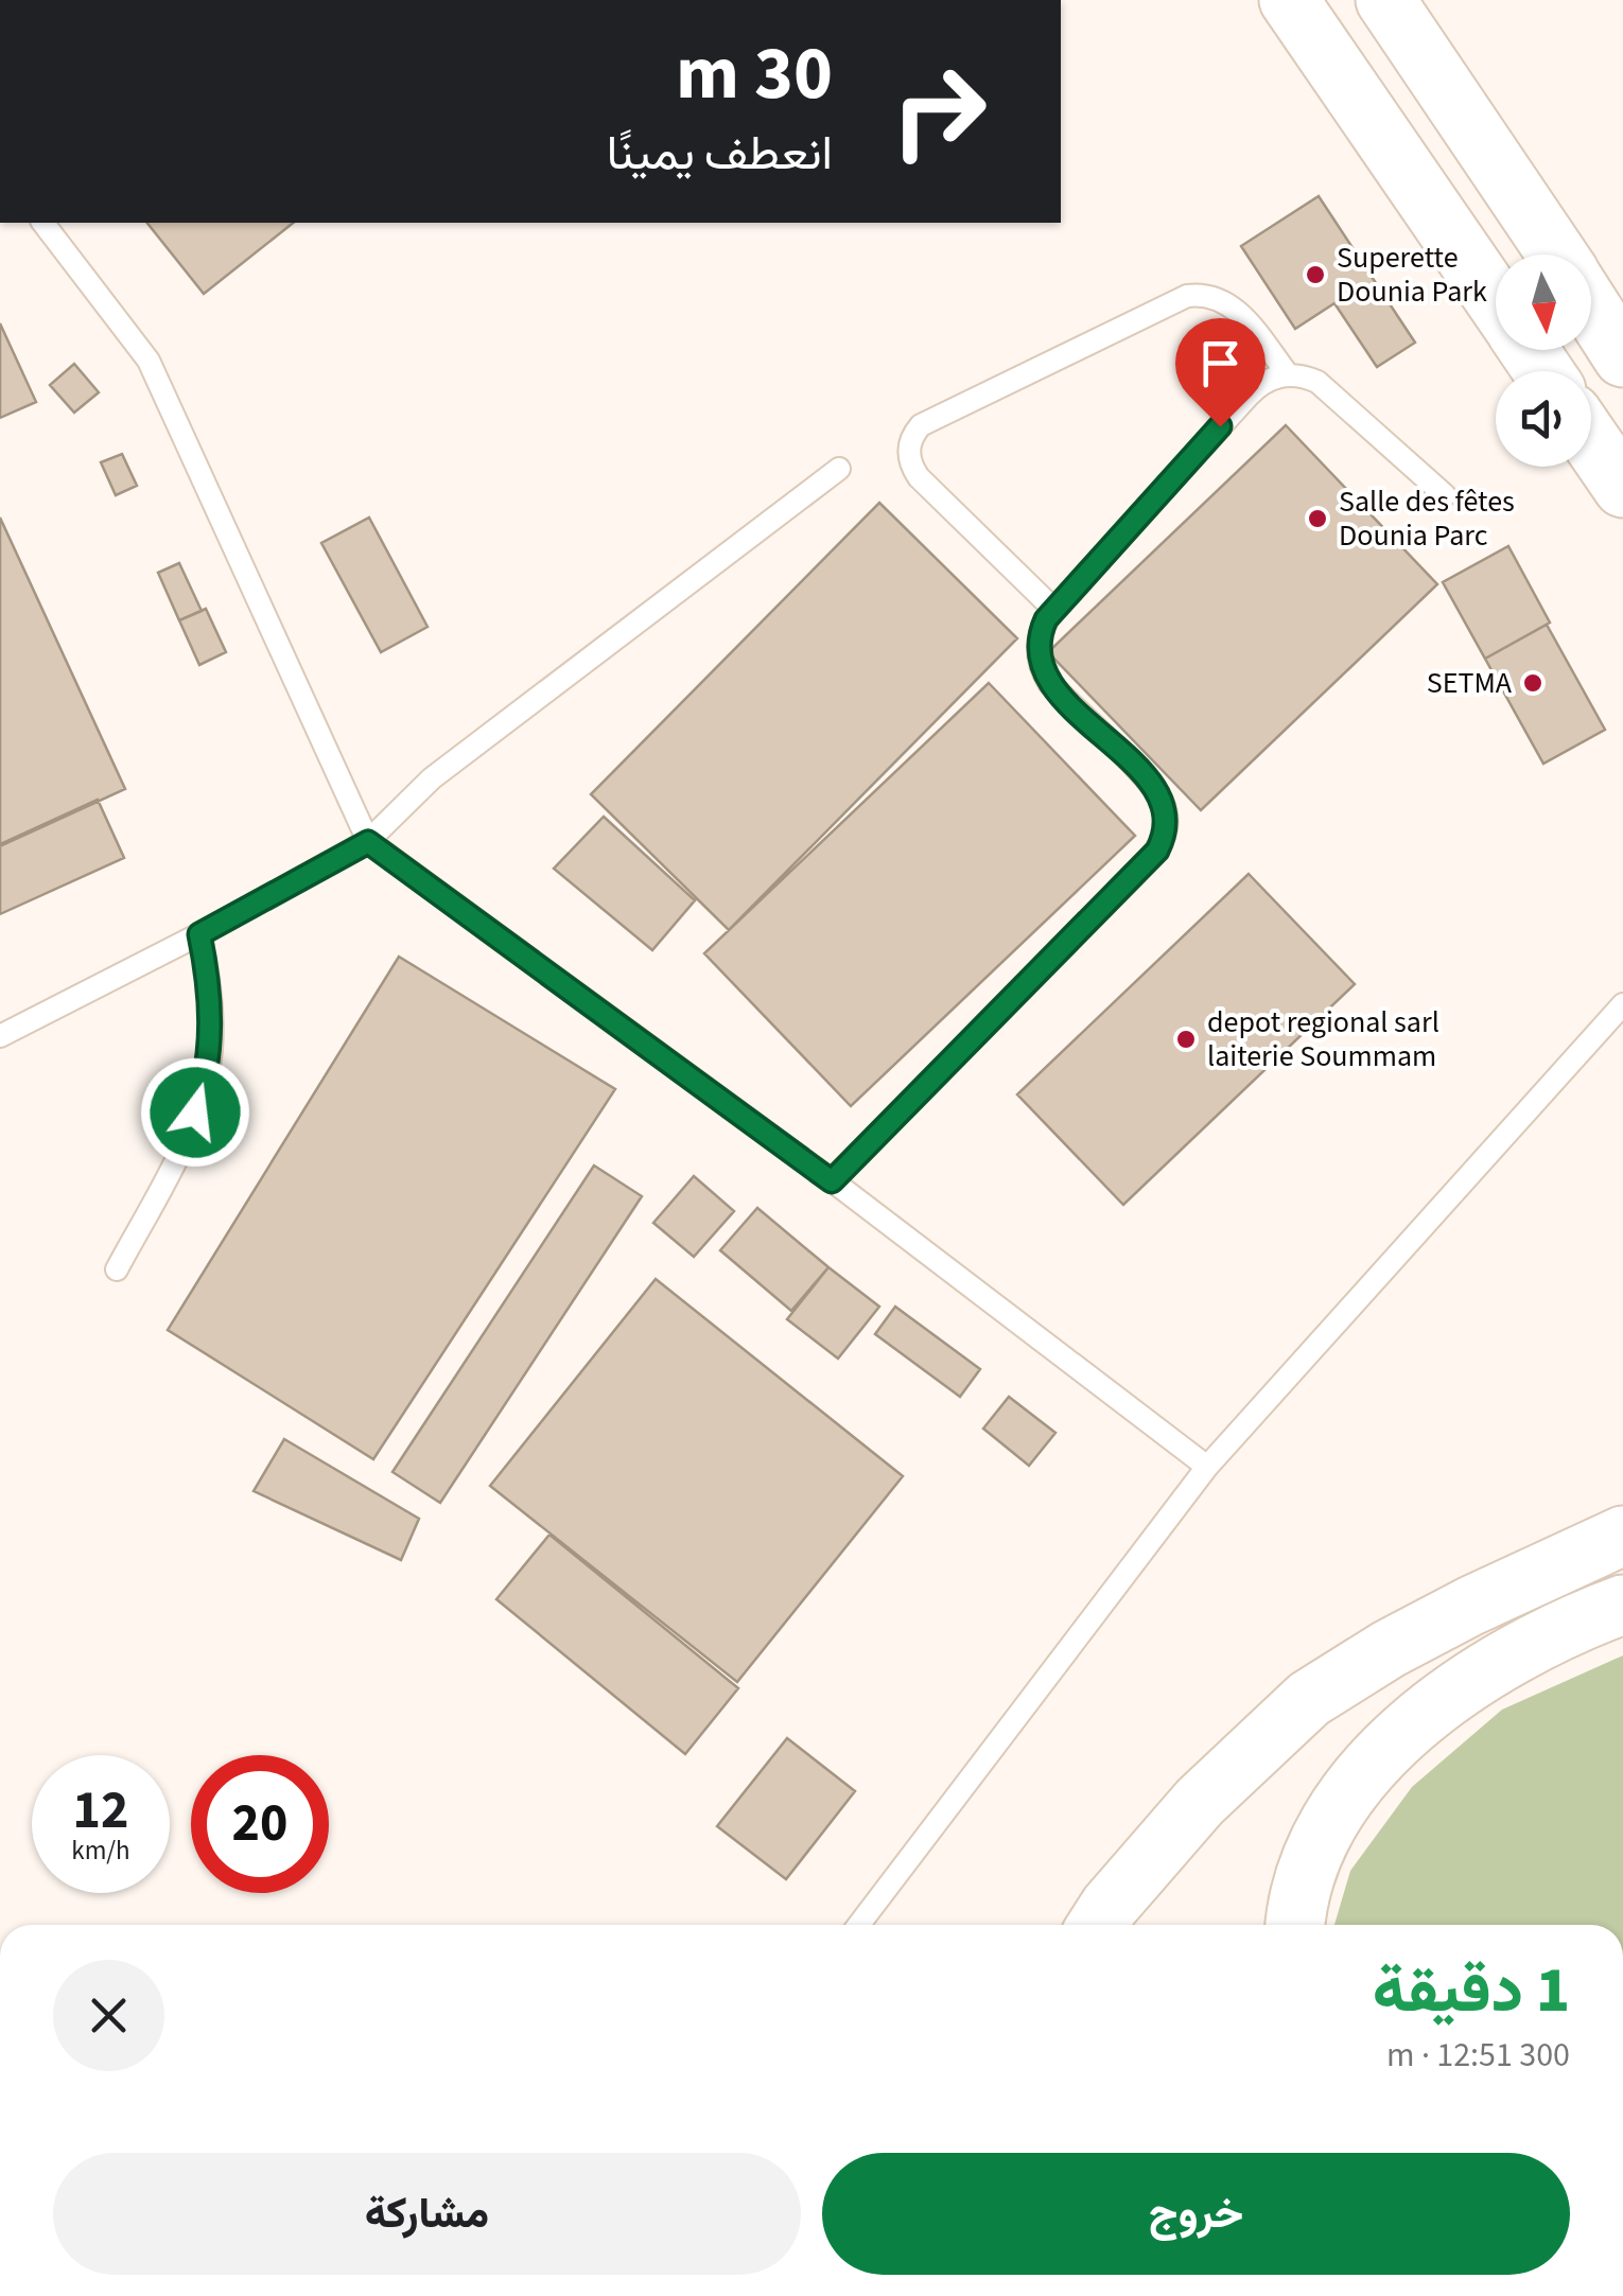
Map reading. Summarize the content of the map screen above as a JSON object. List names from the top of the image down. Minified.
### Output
{"places":["Superette Dounia Park","Salle des fêtes Dounia Parc","SETMA","depot regional sarl laiterie Soummam"],"north":"bottom","page":{"turn":["30 m","انعطف يمينًا"],"speed":"12 km/h","limit":"20","heading":["1 دقيقة","300 m · 12:51"],"buttons":["خروج","مشاركة"]}}
